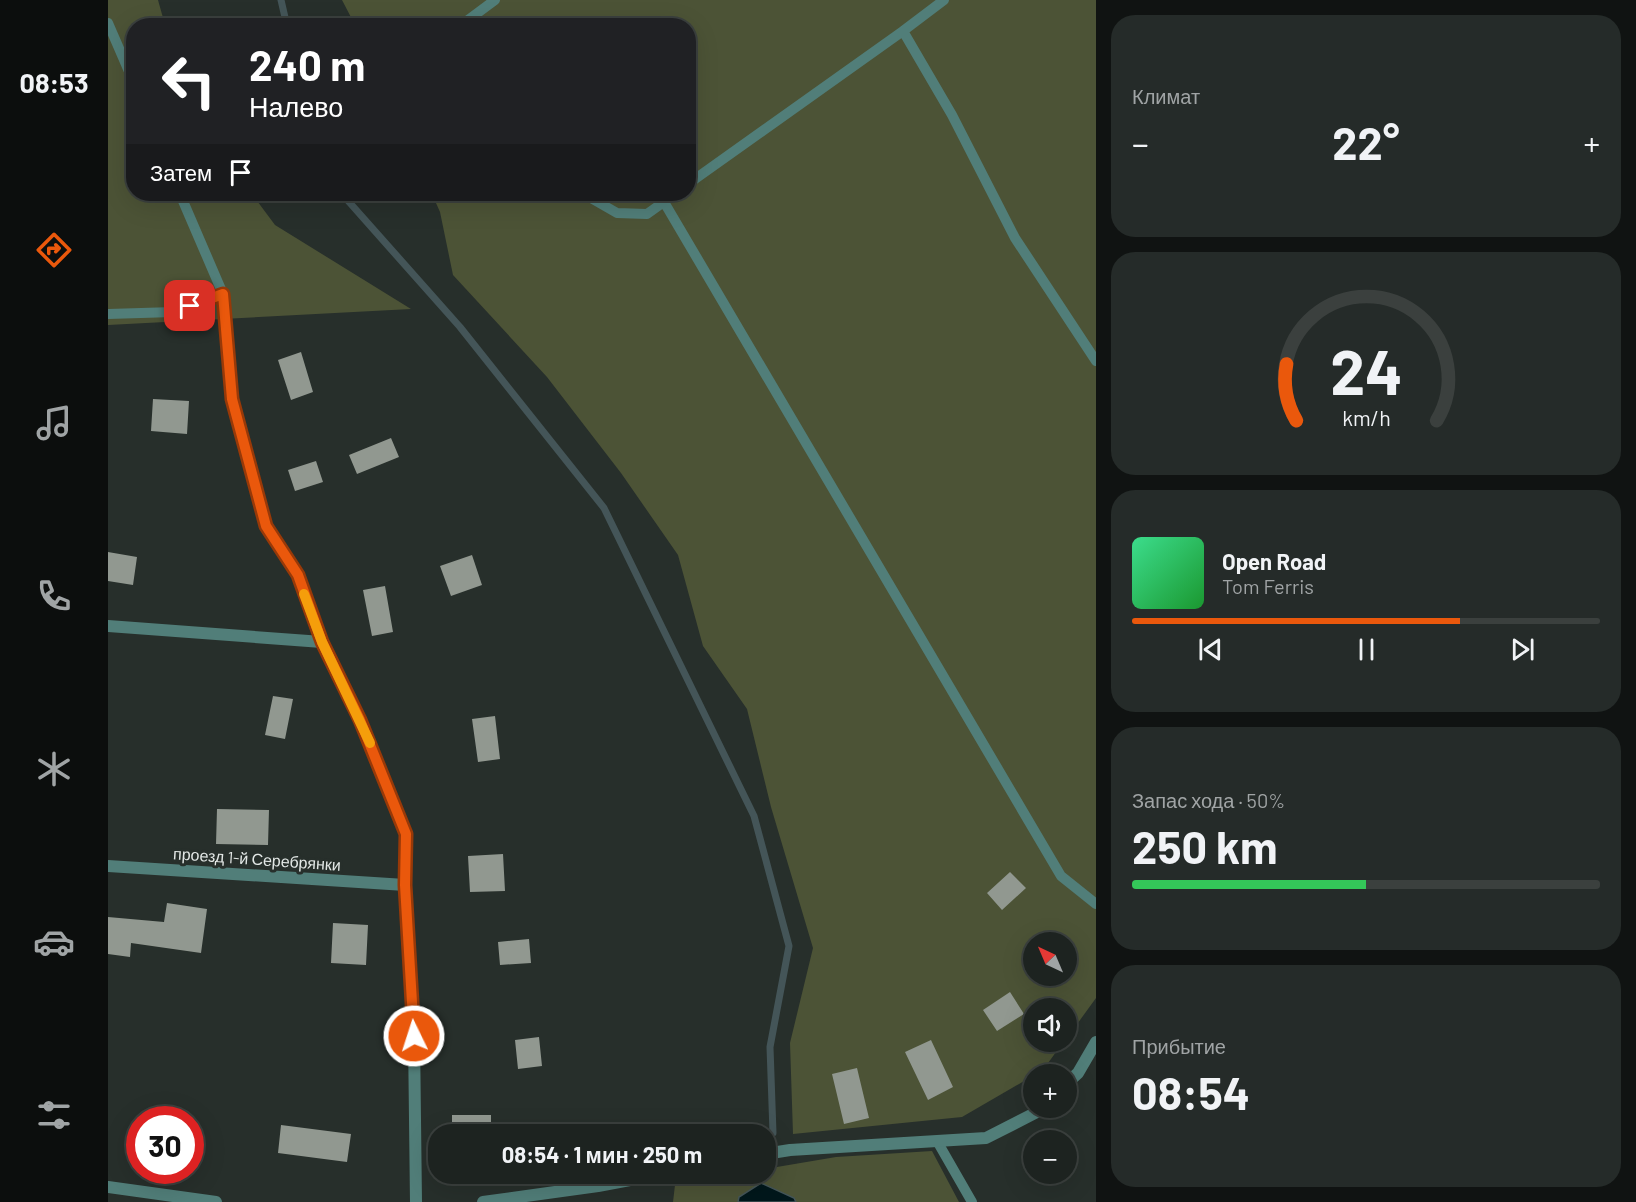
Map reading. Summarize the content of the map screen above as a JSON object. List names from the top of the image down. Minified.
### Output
{"streets":{"street":["проезд 1-й Серебрянки"]},"north":"top left","page":{"tabs":"08:53","tile":["Климат",["Запас хода · 50%","250 km"],["Прибытие","08:54"]],"turn":["240 m","Налево"],"heat":["−","22°","+"],"then":"Затем","song":["Open Road","Tom Ferris"],"map_buttons":["+","−"],"limit":"30","trip":"08:54 · 1 мин · 250 m","gauge":["24","km/h"]}}
